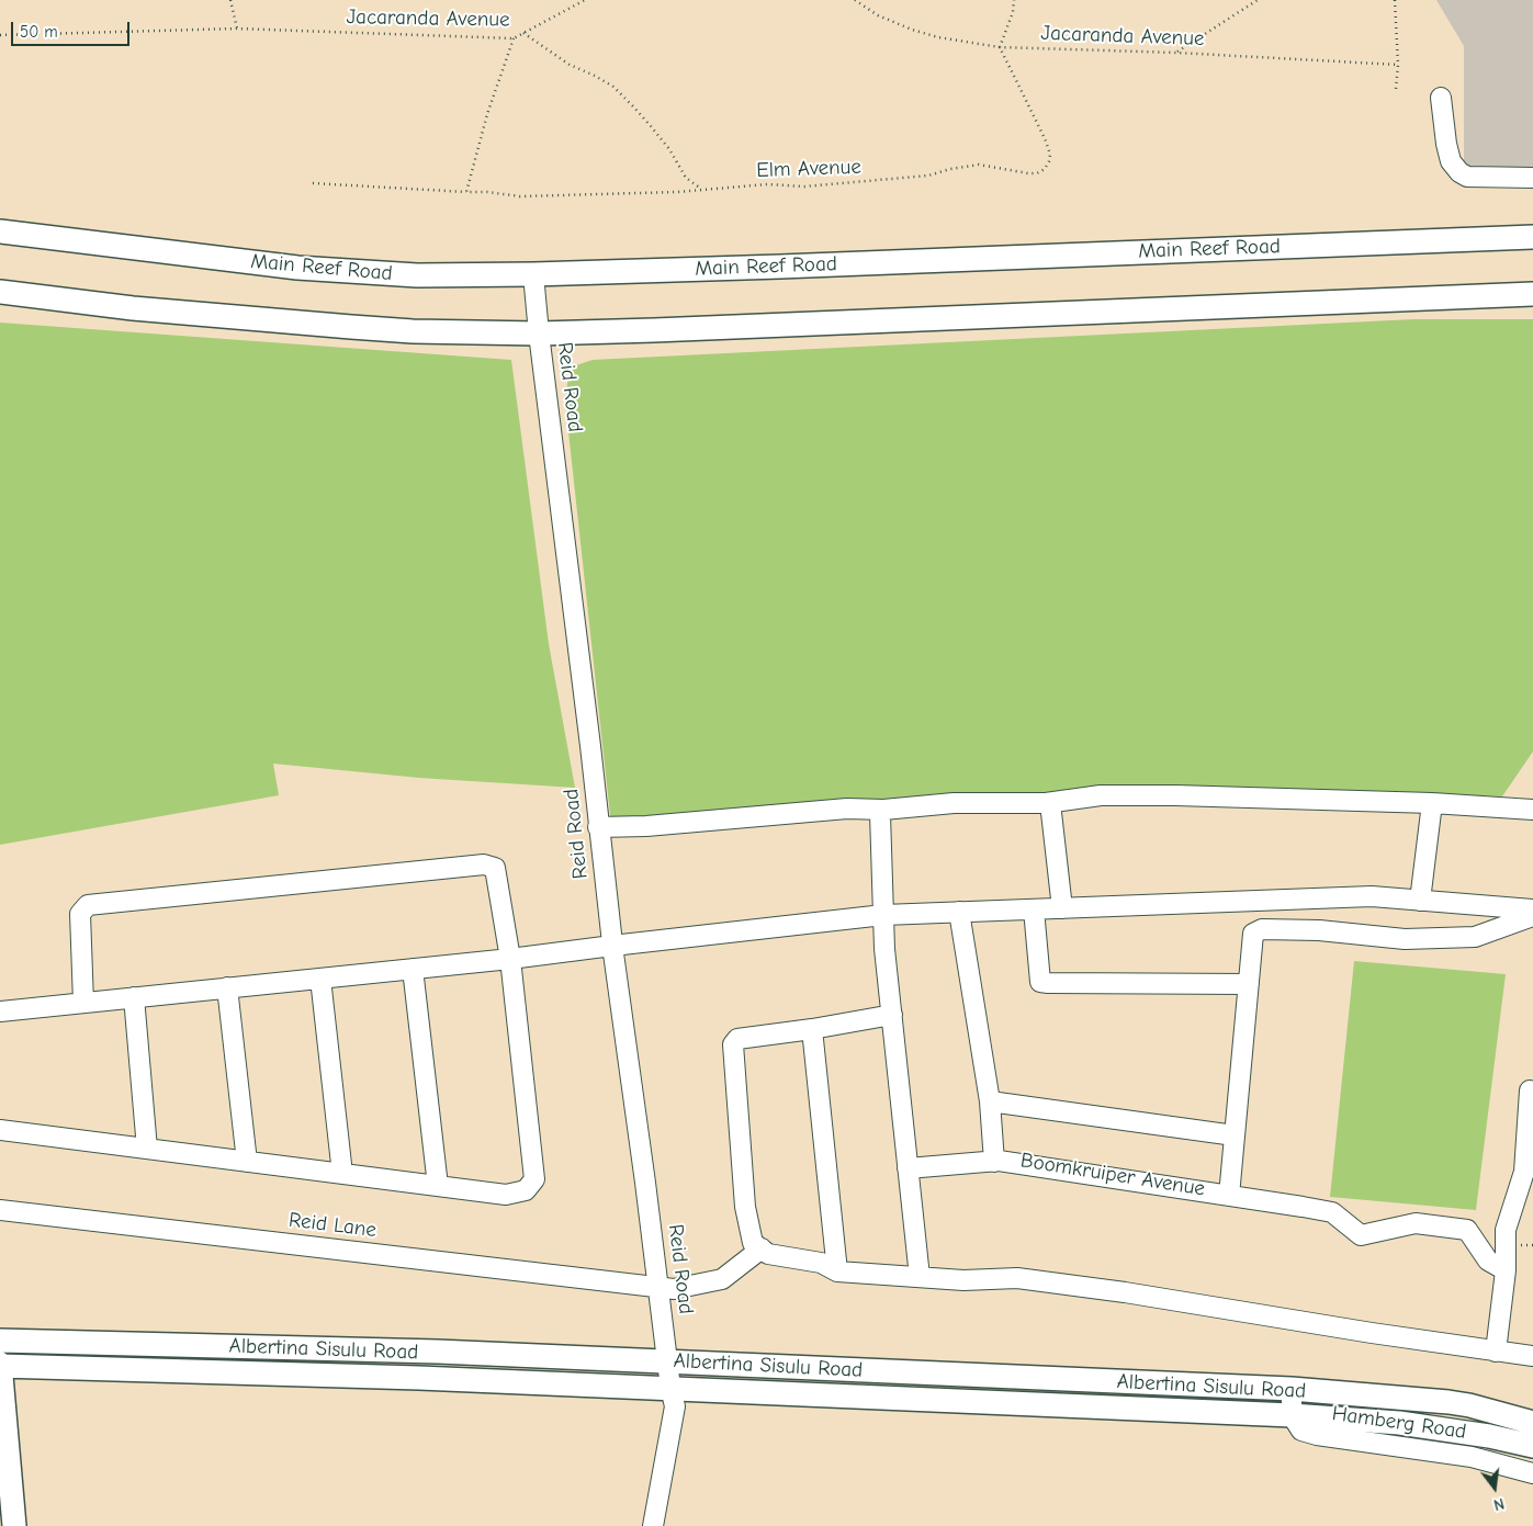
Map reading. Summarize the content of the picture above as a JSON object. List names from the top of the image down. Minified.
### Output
{"streets":{"main road":["Main Reef Road","Albertina Sisulu Road"],"street":["Reid Road","Reid Lane","Hamberg Road"],"path":["Jacaranda Avenue","Elm Avenue"]},"crossings":[["Jacaranda Avenue","Elm Avenue"],["Main Reef Road","Reid Road"],["Reid Road","Reid Lane"],["Reid Road","Albertina Sisulu Road"],["Albertina Sisulu Road","Hamberg Road"]],"scale_bar":"50 m","north":"bottom"}
